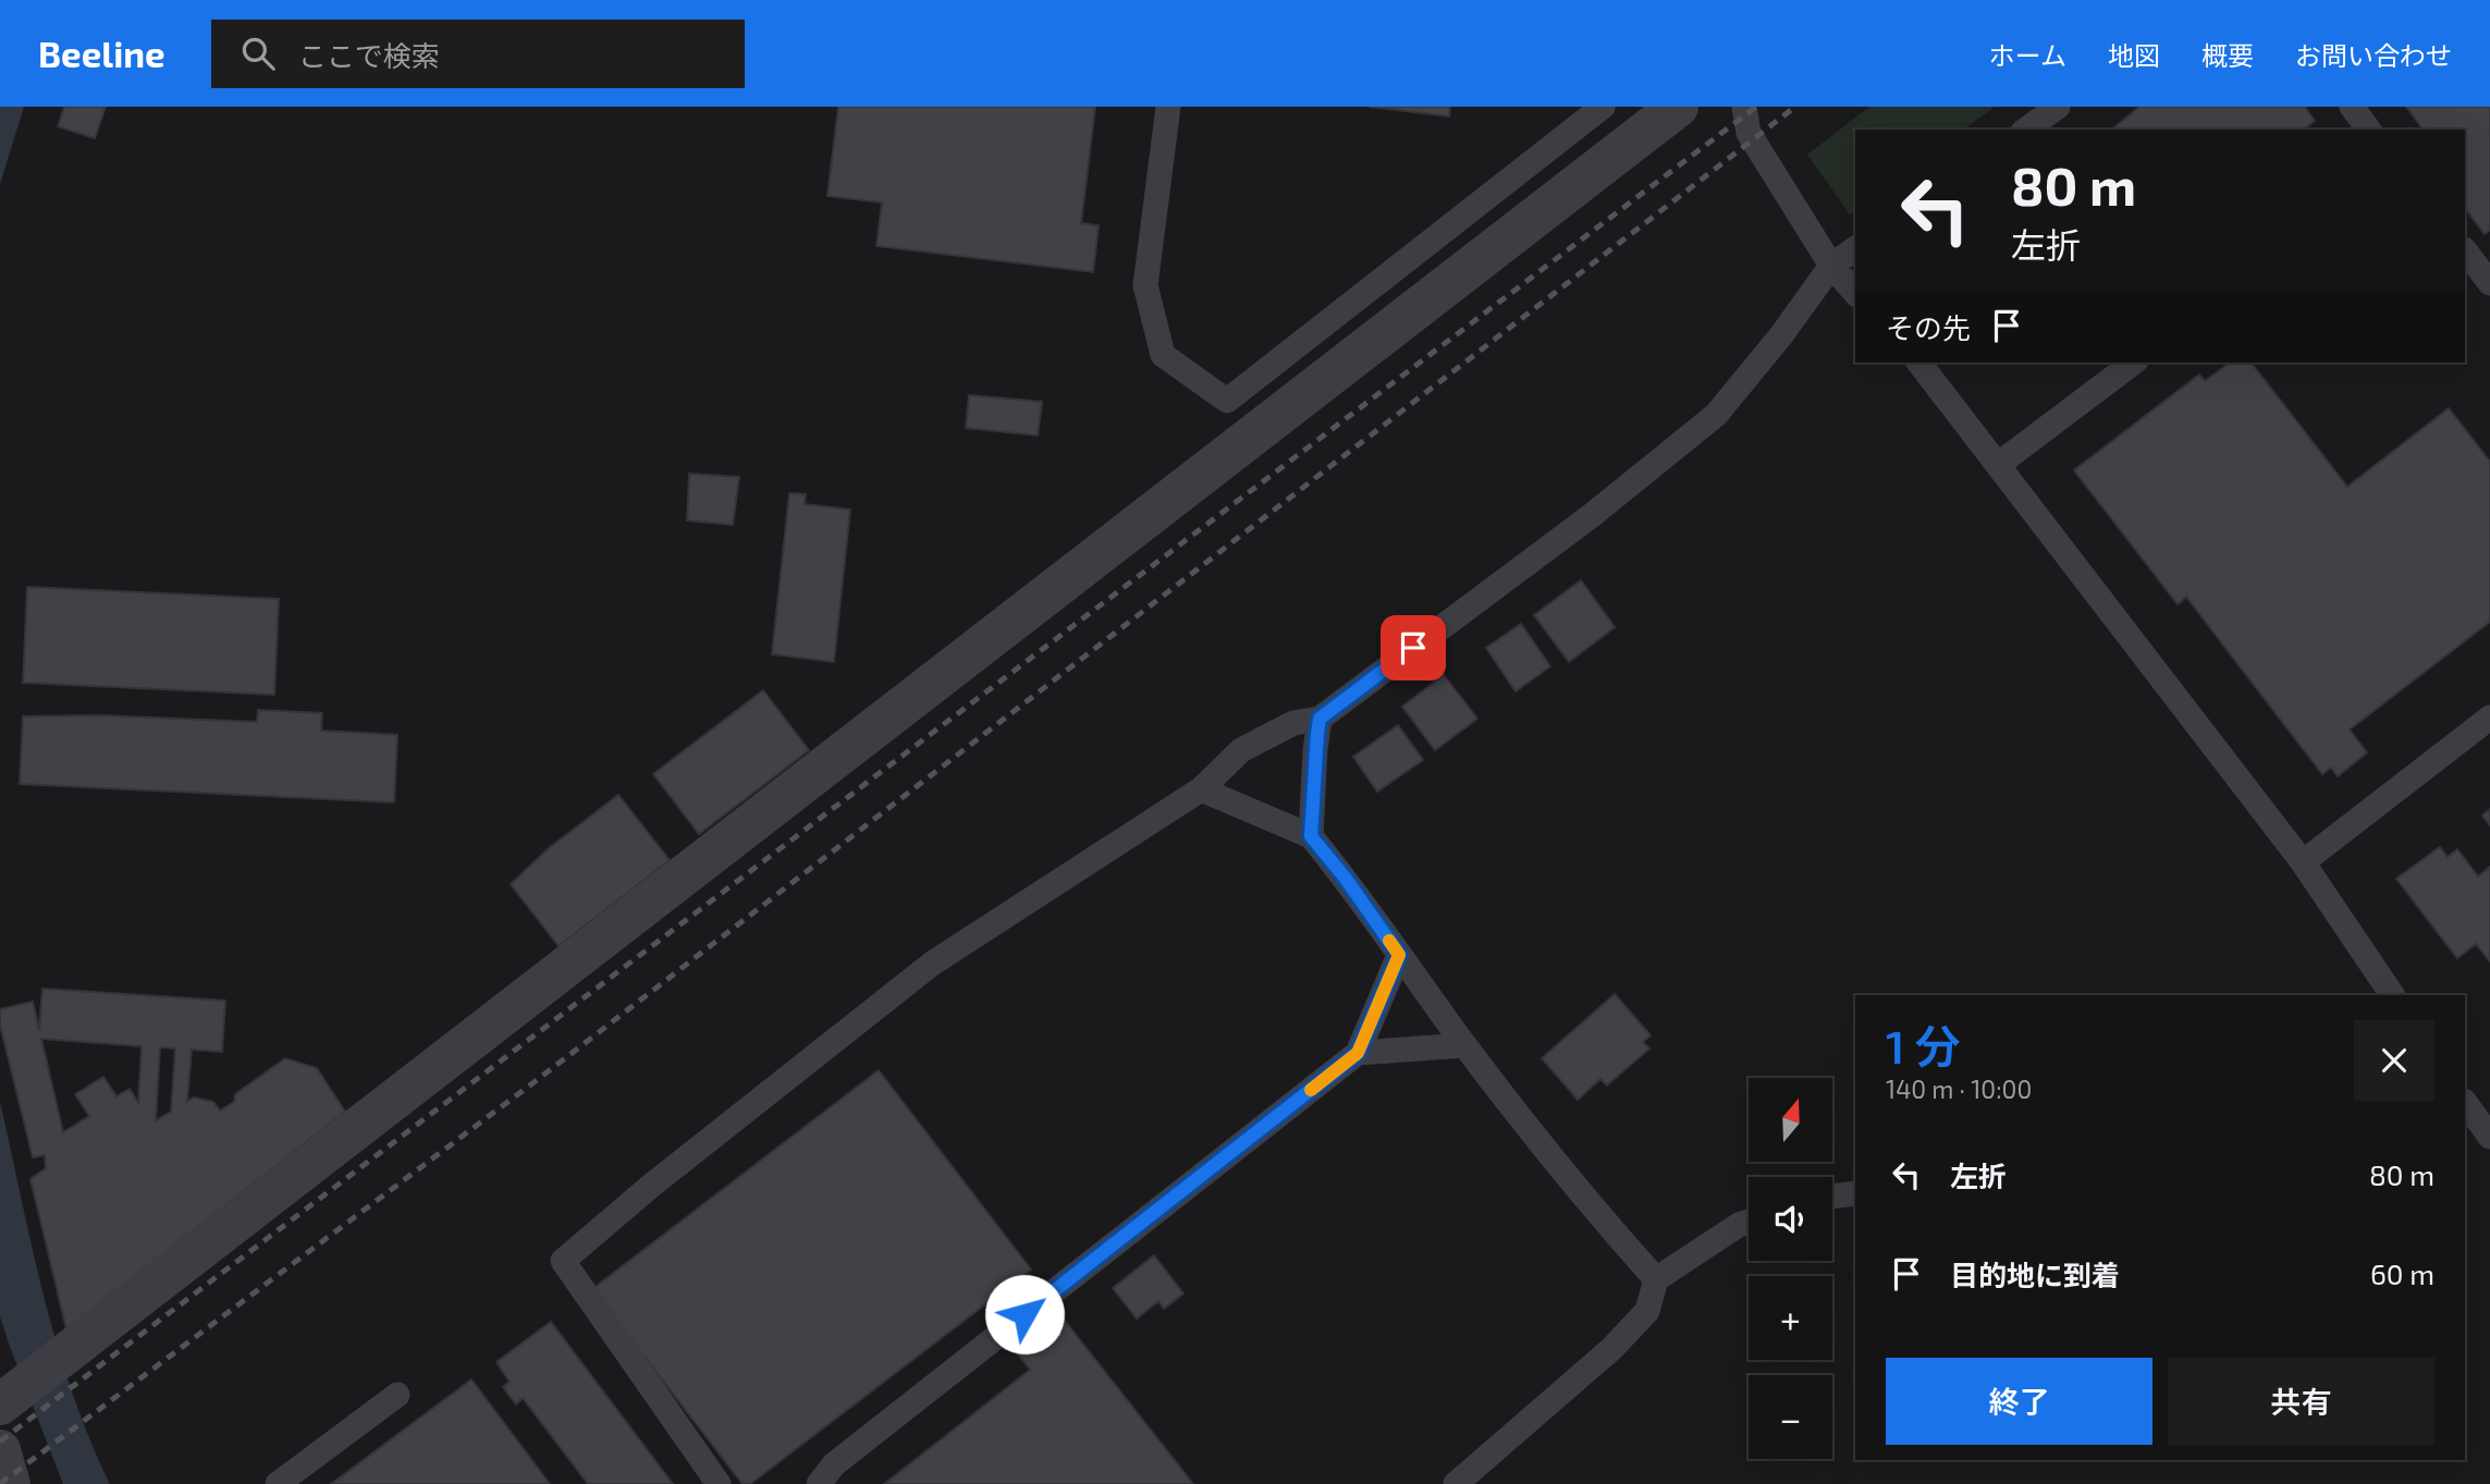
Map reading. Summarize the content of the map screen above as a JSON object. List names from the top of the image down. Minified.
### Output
{"north":"top","page":{"header":"Beeline","search":"ここで検索","nav":["ホーム","地図","概要","お問い合わせ"],"turn":["80 m","左折"],"then":"その先","heading":["1 分","140 m · 10:00"],"map_buttons":["+","−"],"list":[{"name":"左折","value":"80 m"},{"name":"目的地に到着","value":"60 m"}],"buttons":["終了","共有"]}}
